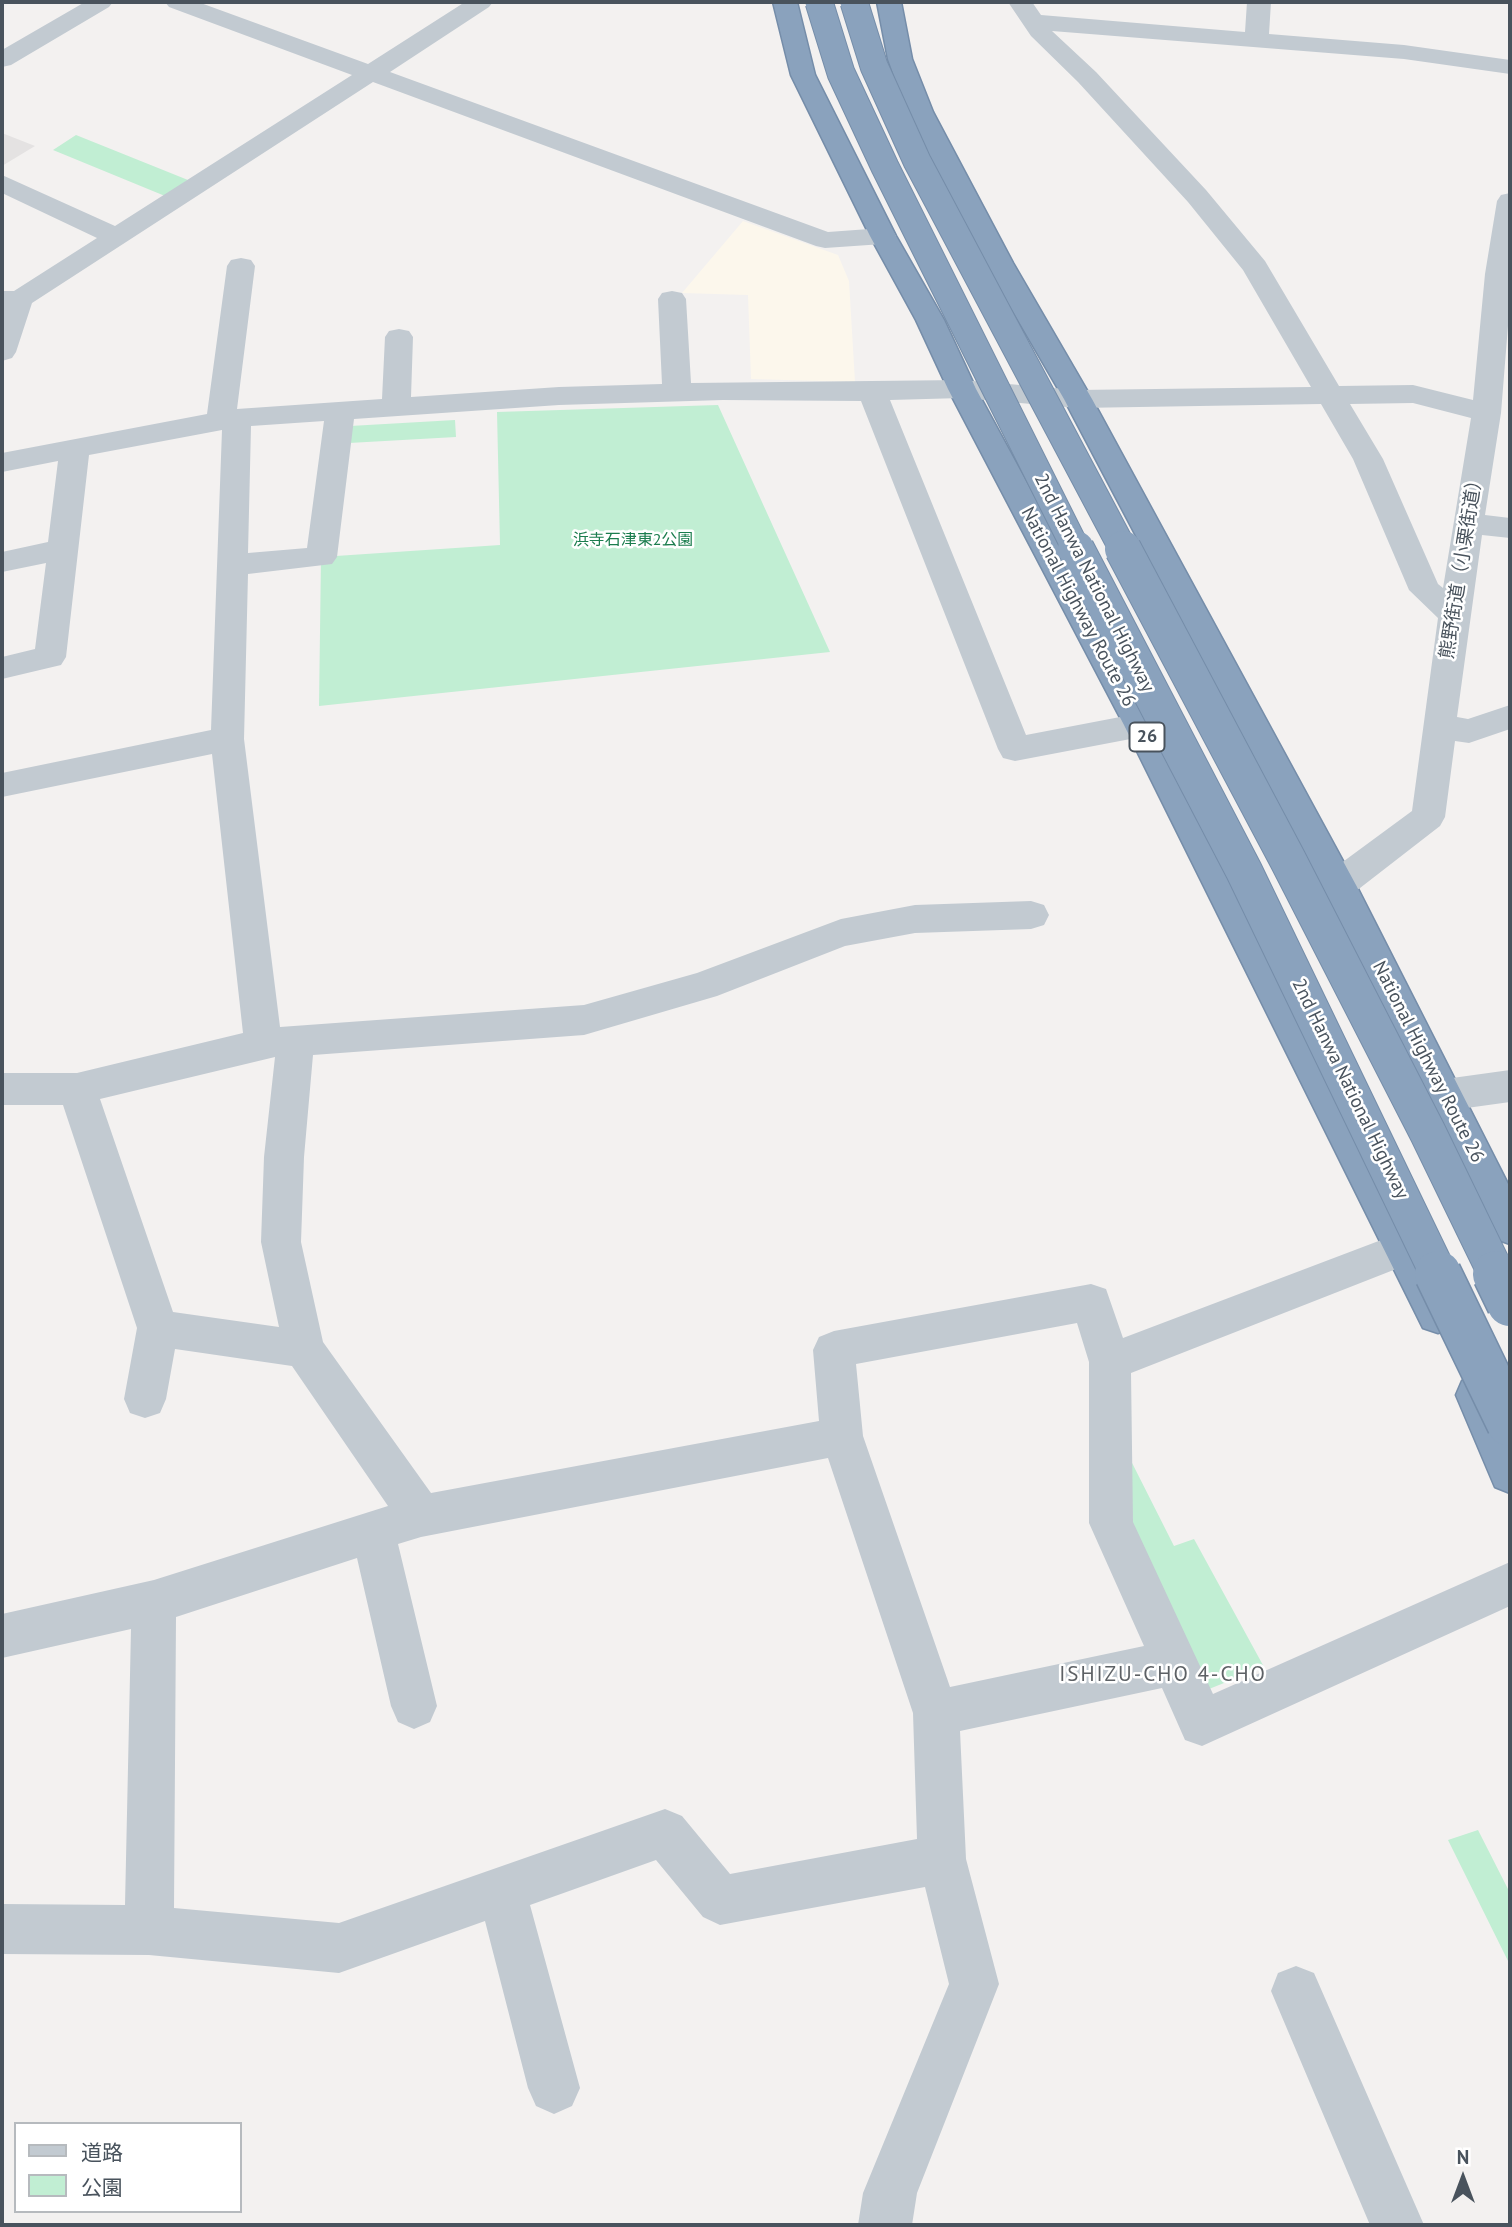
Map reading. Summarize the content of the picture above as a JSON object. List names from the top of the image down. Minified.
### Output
{"streets":{"highway":["2nd Hanwa National Highway","National Highway Route 26","26"],"street":["熊野街道（小栗街道）"]},"crossings":[["熊野街道（小栗街道）","National Highway Route 26"]],"districts":["ISHIZU-CHO 4-CHO"],"parks":["浜寺石津東2公園"],"legend":["道路","公園"],"north":"top"}
